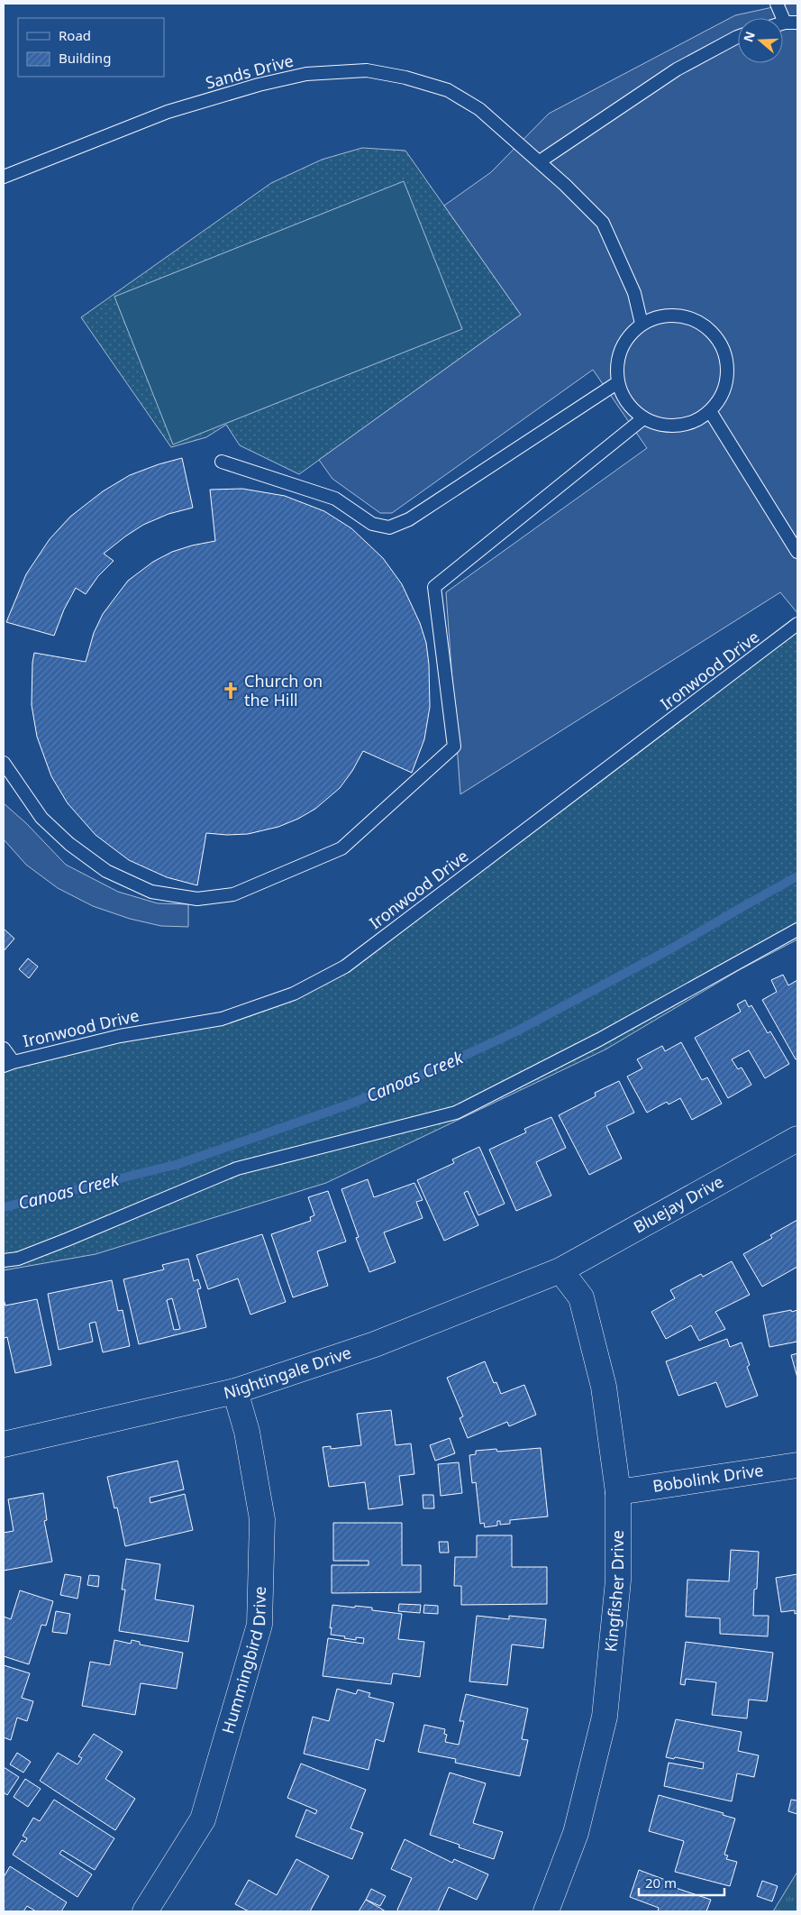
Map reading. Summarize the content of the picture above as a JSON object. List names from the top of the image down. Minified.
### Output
{"streets":{"street":["Bluejay Drive","Nightingale Drive","Bobolink Drive","Kingfisher Drive","Hummingbird Drive"],"lane":["Sands Drive","Ironwood Drive"]},"crossings":[["Bluejay Drive","Nightingale Drive"],["Bluejay Drive","Kingfisher Drive"],["Nightingale Drive","Kingfisher Drive"],["Nightingale Drive","Hummingbird Drive"],["Bobolink Drive","Kingfisher Drive"]],"water":["Canoas Creek"],"places":{"church":["Church on the Hill"]},"legend":["Road","Building"],"scale_bar":"20 m","north":"left"}
